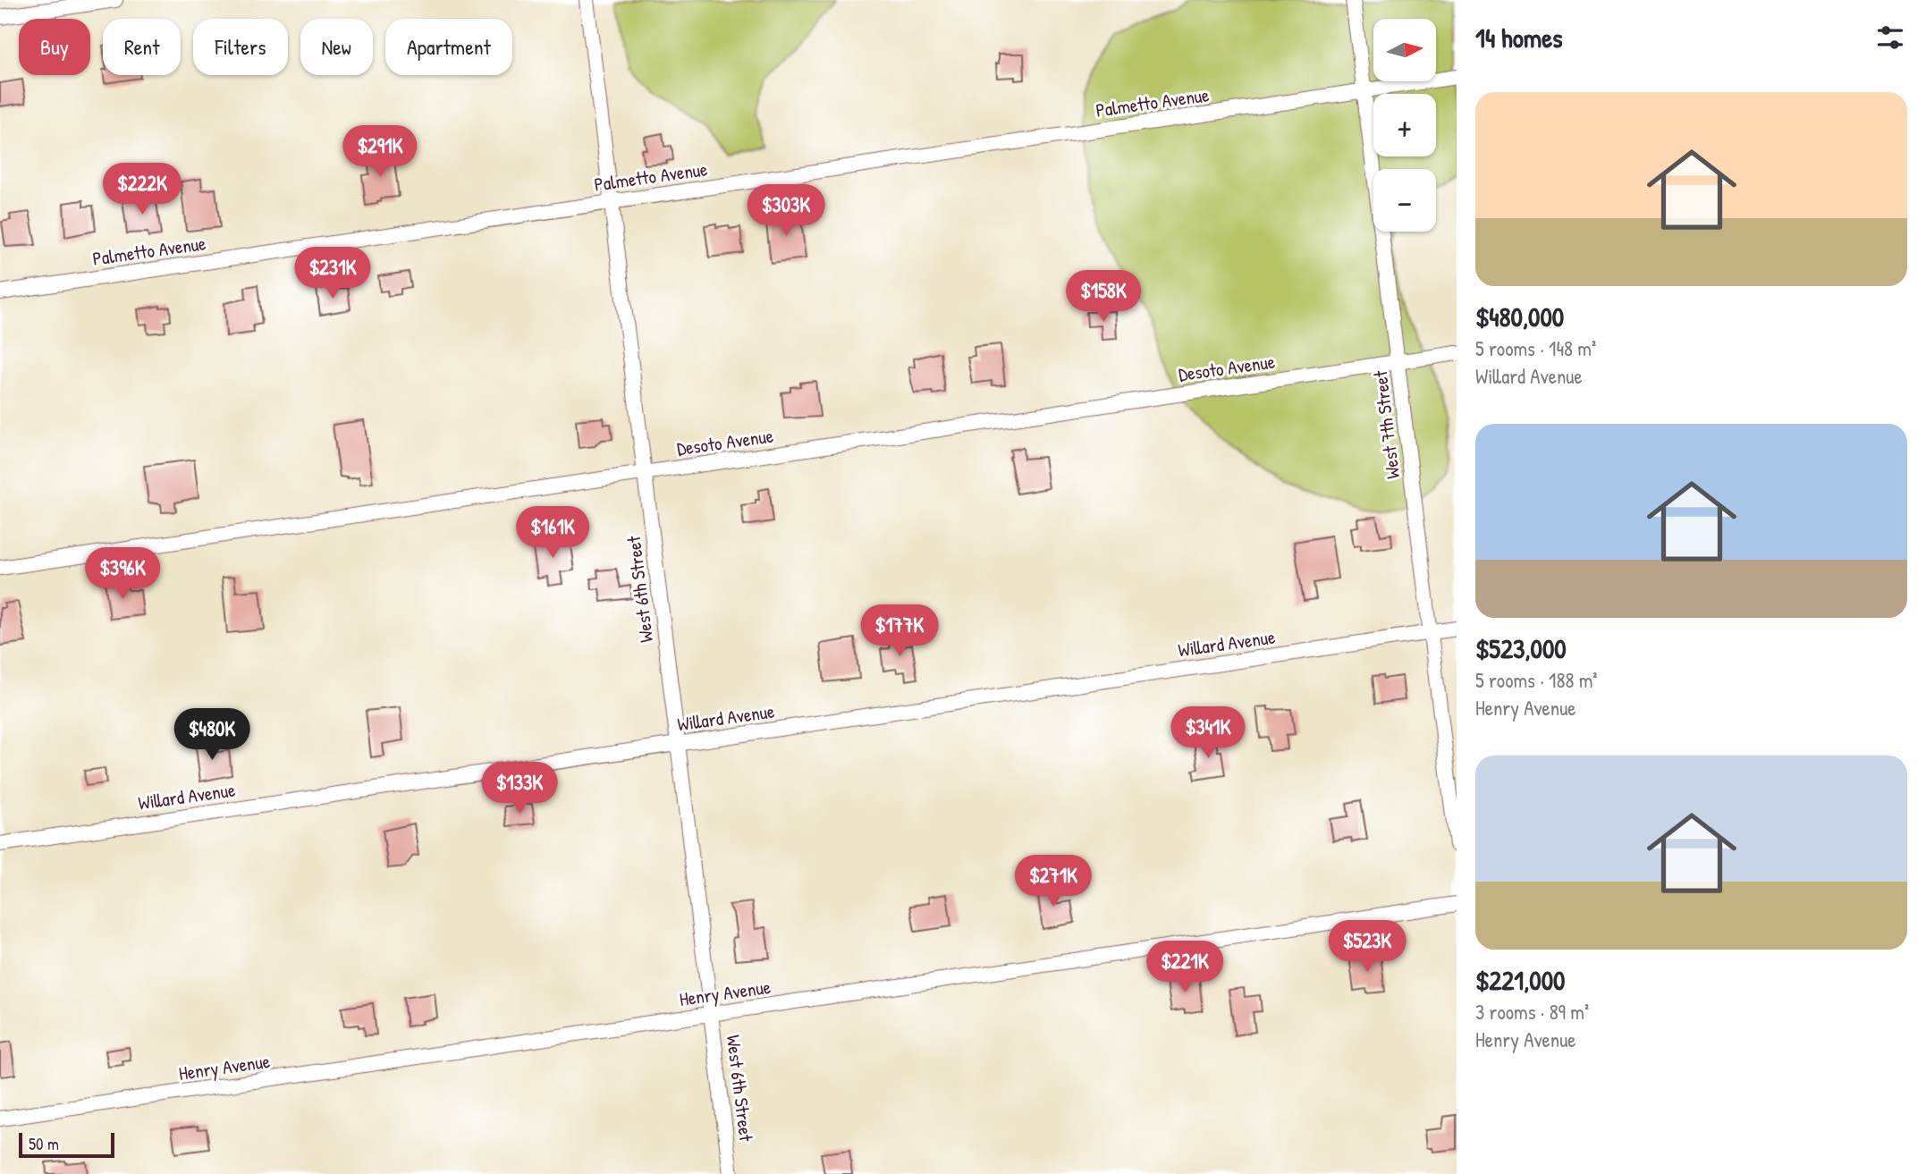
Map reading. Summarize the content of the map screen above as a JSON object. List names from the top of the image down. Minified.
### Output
{"streets":{"street":["Palmetto Avenue","Desoto Avenue","West 7th Street","West 6th Street","Willard Avenue","Henry Avenue"]},"crossings":[["Palmetto Avenue","West 7th Street"],["Palmetto Avenue","West 6th Street"],["Desoto Avenue","West 7th Street"],["Desoto Avenue","West 6th Street"],["West 7th Street","Willard Avenue"],["West 6th Street","Willard Avenue"],["West 6th Street","Henry Avenue"]],"scale_bar":"50 m","north":"right","page":{"heading":"14 homes","map_buttons":["+","−"],"chip":["Buy","Rent","Filters","New","Apartment"],"list":[{"name":"$480,000","note":"5 rooms · 148 m² · Willard Avenue"},{"name":"$523,000","note":"5 rooms · 188 m² · Henry Avenue"},{"name":"$221,000","note":"3 rooms · 89 m² · Henry Avenue"}],"price":["$291K","$222K","$303K","$231K","$158K","$161K","$396K","$177K","$341K","$480K","$133K","$271K","$523K","$221K"],"scale":"50 m"}}
